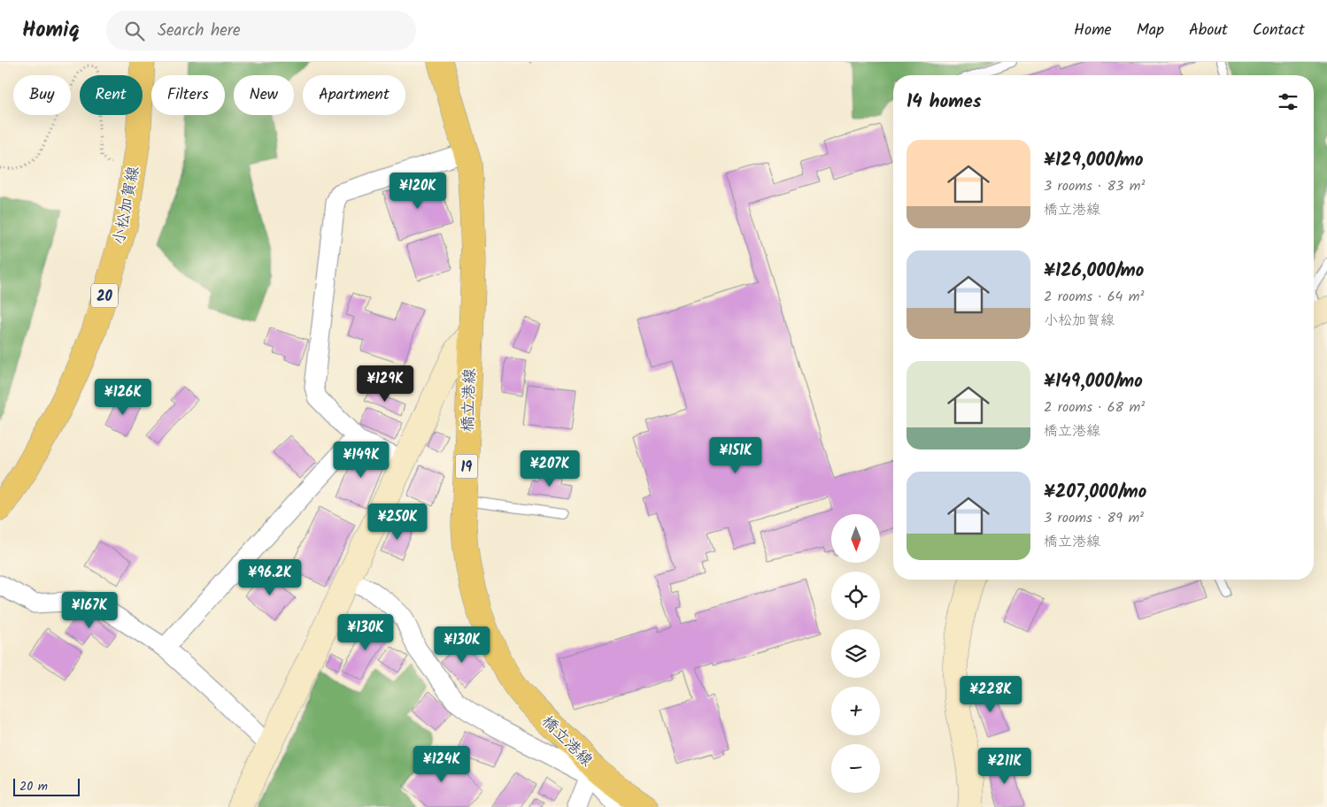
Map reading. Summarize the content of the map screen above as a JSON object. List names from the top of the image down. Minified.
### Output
{"streets":{"main road":["小松加賀線","20","橋立港線","19"]},"scale_bar":"20 m","north":"bottom","page":{"header":"Homiq","search":"Search here","nav":["Home","Map","About","Contact"],"chip":["Buy","Rent","Filters","New","Apartment"],"heading":"14 homes","list":[{"name":"¥129,000/mo","note":"3 rooms · 83 m² · 橋立港線"},{"name":"¥126,000/mo","note":"2 rooms · 64 m² · 小松加賀線"},{"name":"¥149,000/mo","note":"2 rooms · 68 m² · 橋立港線"},{"name":"¥207,000/mo","note":"3 rooms · 89 m² · 橋立港線"}],"price":["¥120K","¥129K","¥126K","¥151K","¥149K","¥207K","¥250K","¥96.2K","¥167K","¥130K","¥130K","¥228K","¥124K","¥211K"],"map_buttons":["+","−"],"scale":"20 m"}}
